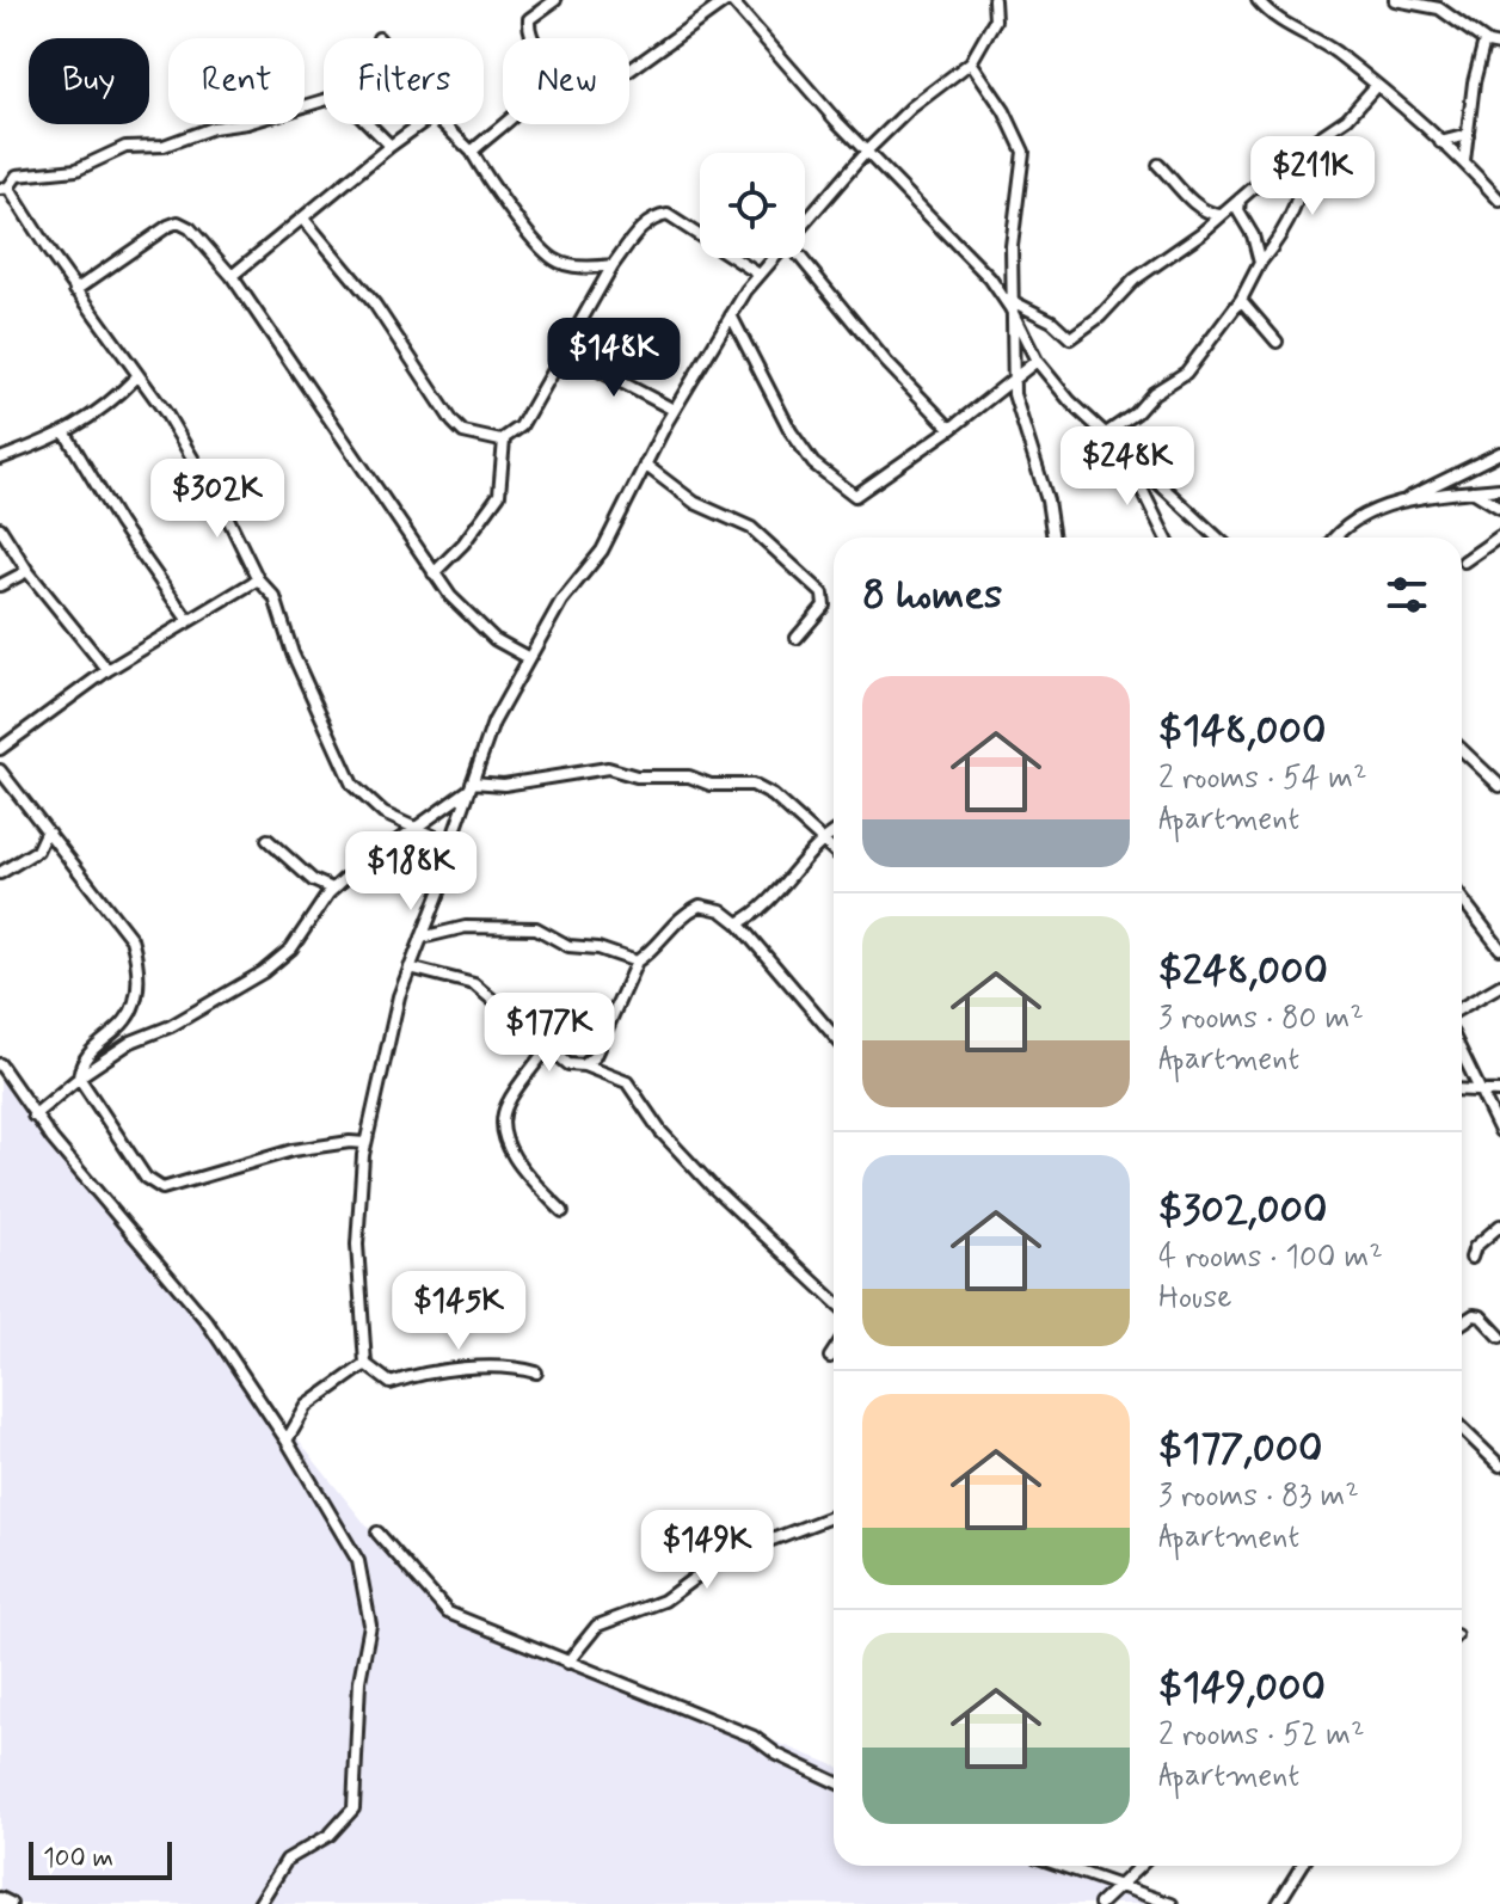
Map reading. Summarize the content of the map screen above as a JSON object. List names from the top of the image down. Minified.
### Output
{"scale_bar":"100 m","page":{"chip":["Buy","Rent","Filters","New"],"price":["$211K","$148K","$248K","$302K","$188K","$177K","$145K","$149K"],"heading":"8 homes","list":[{"name":"$148,000","note":"2 rooms · 54 m² · Apartment"},{"name":"$248,000","note":"3 rooms · 80 m² · Apartment"},{"name":"$302,000","note":"4 rooms · 100 m² · House"},{"name":"$177,000","note":"3 rooms · 83 m² · Apartment"},{"name":"$149,000","note":"2 rooms · 52 m² · Apartment"}],"scale":"100 m"}}
